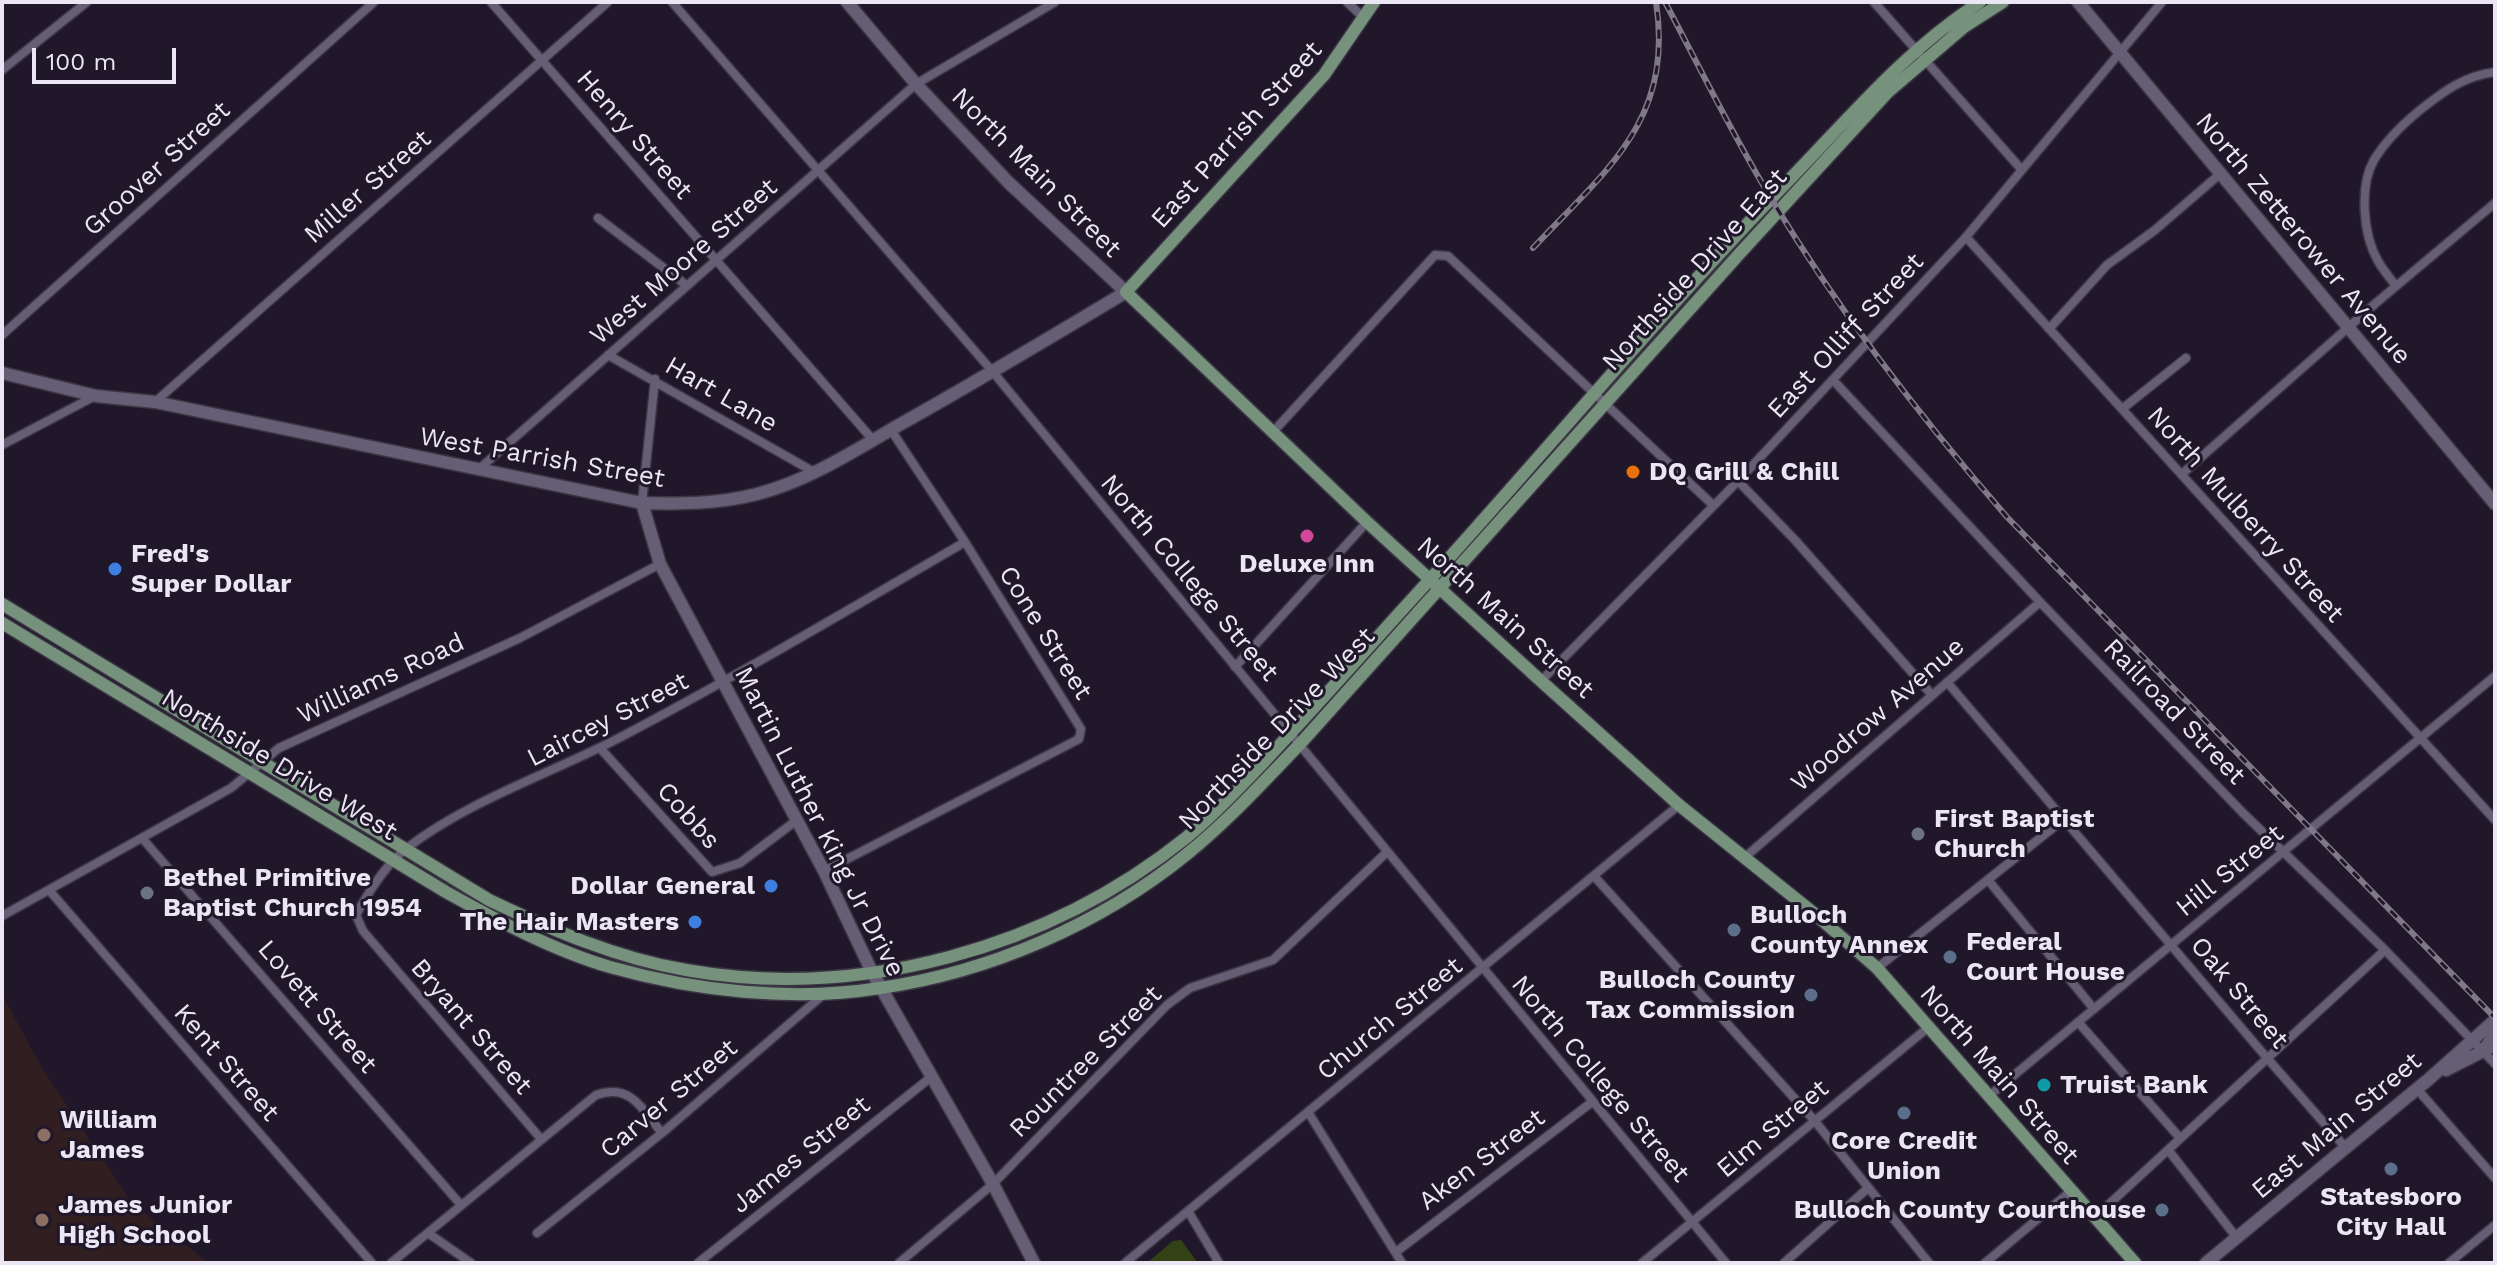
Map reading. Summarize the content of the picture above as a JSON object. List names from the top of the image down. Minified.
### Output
{"streets":{"main road":["East Parrish Street","North Main Street","Northside Drive East","Northside Drive West"],"street":["Henry Street","Groover Street","Miller Street","North Zetterower Avenue","West Moore Street","East Olliff Street","Hart Lane","West Parrish Street","North Mulberry Street","North College Street","Cone Street","Williams Road","Railroad Street","Woodrow Avenue","Laircey Street","Cobbs","Martin Luther King Jr Drive","Hill Street","Oak Street","Lovett Street","Church Street","Bryant Street","Rountree Street","Kent Street","Carver Street","East Main Street","Elm Street","James Street","Aken Street"]},"crossings":[["Henry Street","Miller Street"],["Henry Street","West Moore Street"],["Henry Street","West Parrish Street"],["East Parrish Street","North Main Street"],["East Parrish Street","West Parrish Street"],["North Main Street","West Moore Street"],["North Main Street","Northside Drive East"],["North Main Street","East Olliff Street"],["North Main Street","West Parrish Street"],["North Main Street","Woodrow Avenue"],["North Main Street","Northside Drive West"],["North Main Street","Hill Street"],["North Main Street","Church Street"],["North Main Street","Elm Street"],["Miller Street","West Parrish Street"],["North Zetterower Avenue","East Olliff Street"],["West Moore Street","Hart Lane"],["West Moore Street","West Parrish Street"],["West Moore Street","North College Street"],["Northside Drive East","Northside Drive West"],["East Olliff Street","North Mulberry Street"],["East Olliff Street","Railroad Street"],["Hart Lane","West Parrish Street"],["Hart Lane","Martin Luther King Jr Drive"],["West Parrish Street","North College Street"],["West Parrish Street","Cone Street"],["West Parrish Street","Martin Luther King Jr Drive"],["North Mulberry Street","Hill Street"],["North College Street","Northside Drive West"],["North College Street","Church Street"],["North College Street","Rountree Street"],["North College Street","Elm Street"],["North College Street","Aken Street"],["Cone Street","Laircey Street"],["Cone Street","Martin Luther King Jr Drive"],["Williams Road","Northside Drive West"],["Williams Road","Martin Luther King Jr Drive"],["Williams Road","Lovett Street"],["Williams Road","Kent Street"],["Railroad Street","Woodrow Avenue"],["Railroad Street","Hill Street"],["Railroad Street","East Main Street"],["Woodrow Avenue","Oak Street"],["Laircey Street","Northside Drive West"],["Laircey Street","Cobbs"],["Laircey Street","Martin Luther King Jr Drive"],["Laircey Street","Bryant Street"],["Northside Drive West","Martin Luther King Jr Drive"],["Northside Drive West","Bryant Street"],["Northside Drive West","Carver Street"],["Cobbs","Martin Luther King Jr Drive"],["Martin Luther King Jr Drive","Rountree Street"],["Martin Luther King Jr Drive","James Street"],["Hill Street","Oak Street"],["Oak Street","East Main Street"]],"places":["DQ Grill & Chill","Deluxe Inn","Fred's Super Dollar","First Baptist Church","Dollar General","Bethel Primitive Baptist Church 1954","The Hair Masters","Bulloch County Annex","Federal Court House","Bulloch County Tax Commission","Truist Bank","Core Credit Union","William James","Statesboro City Hall","Bulloch County Courthouse","James Junior High School"],"scale_bar":"100 m"}
